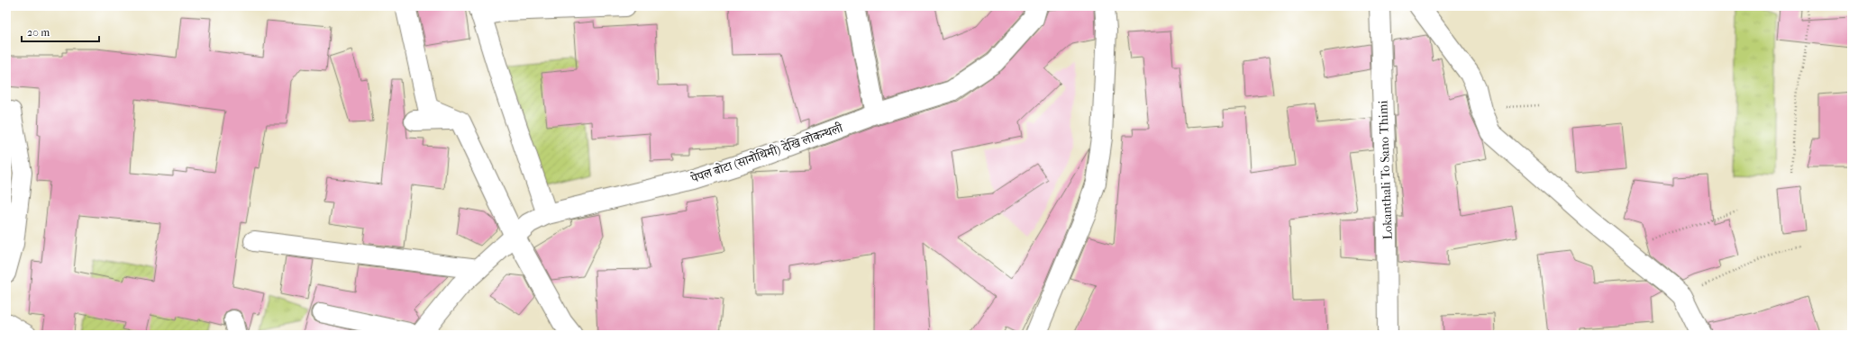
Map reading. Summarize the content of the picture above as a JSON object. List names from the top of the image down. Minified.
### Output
{"streets":{"street":["पेपल बोटा (सानोथिमी) देखि लोकन्थली","Lokanthali To Sano Thimi"]},"scale_bar":"20 m"}
